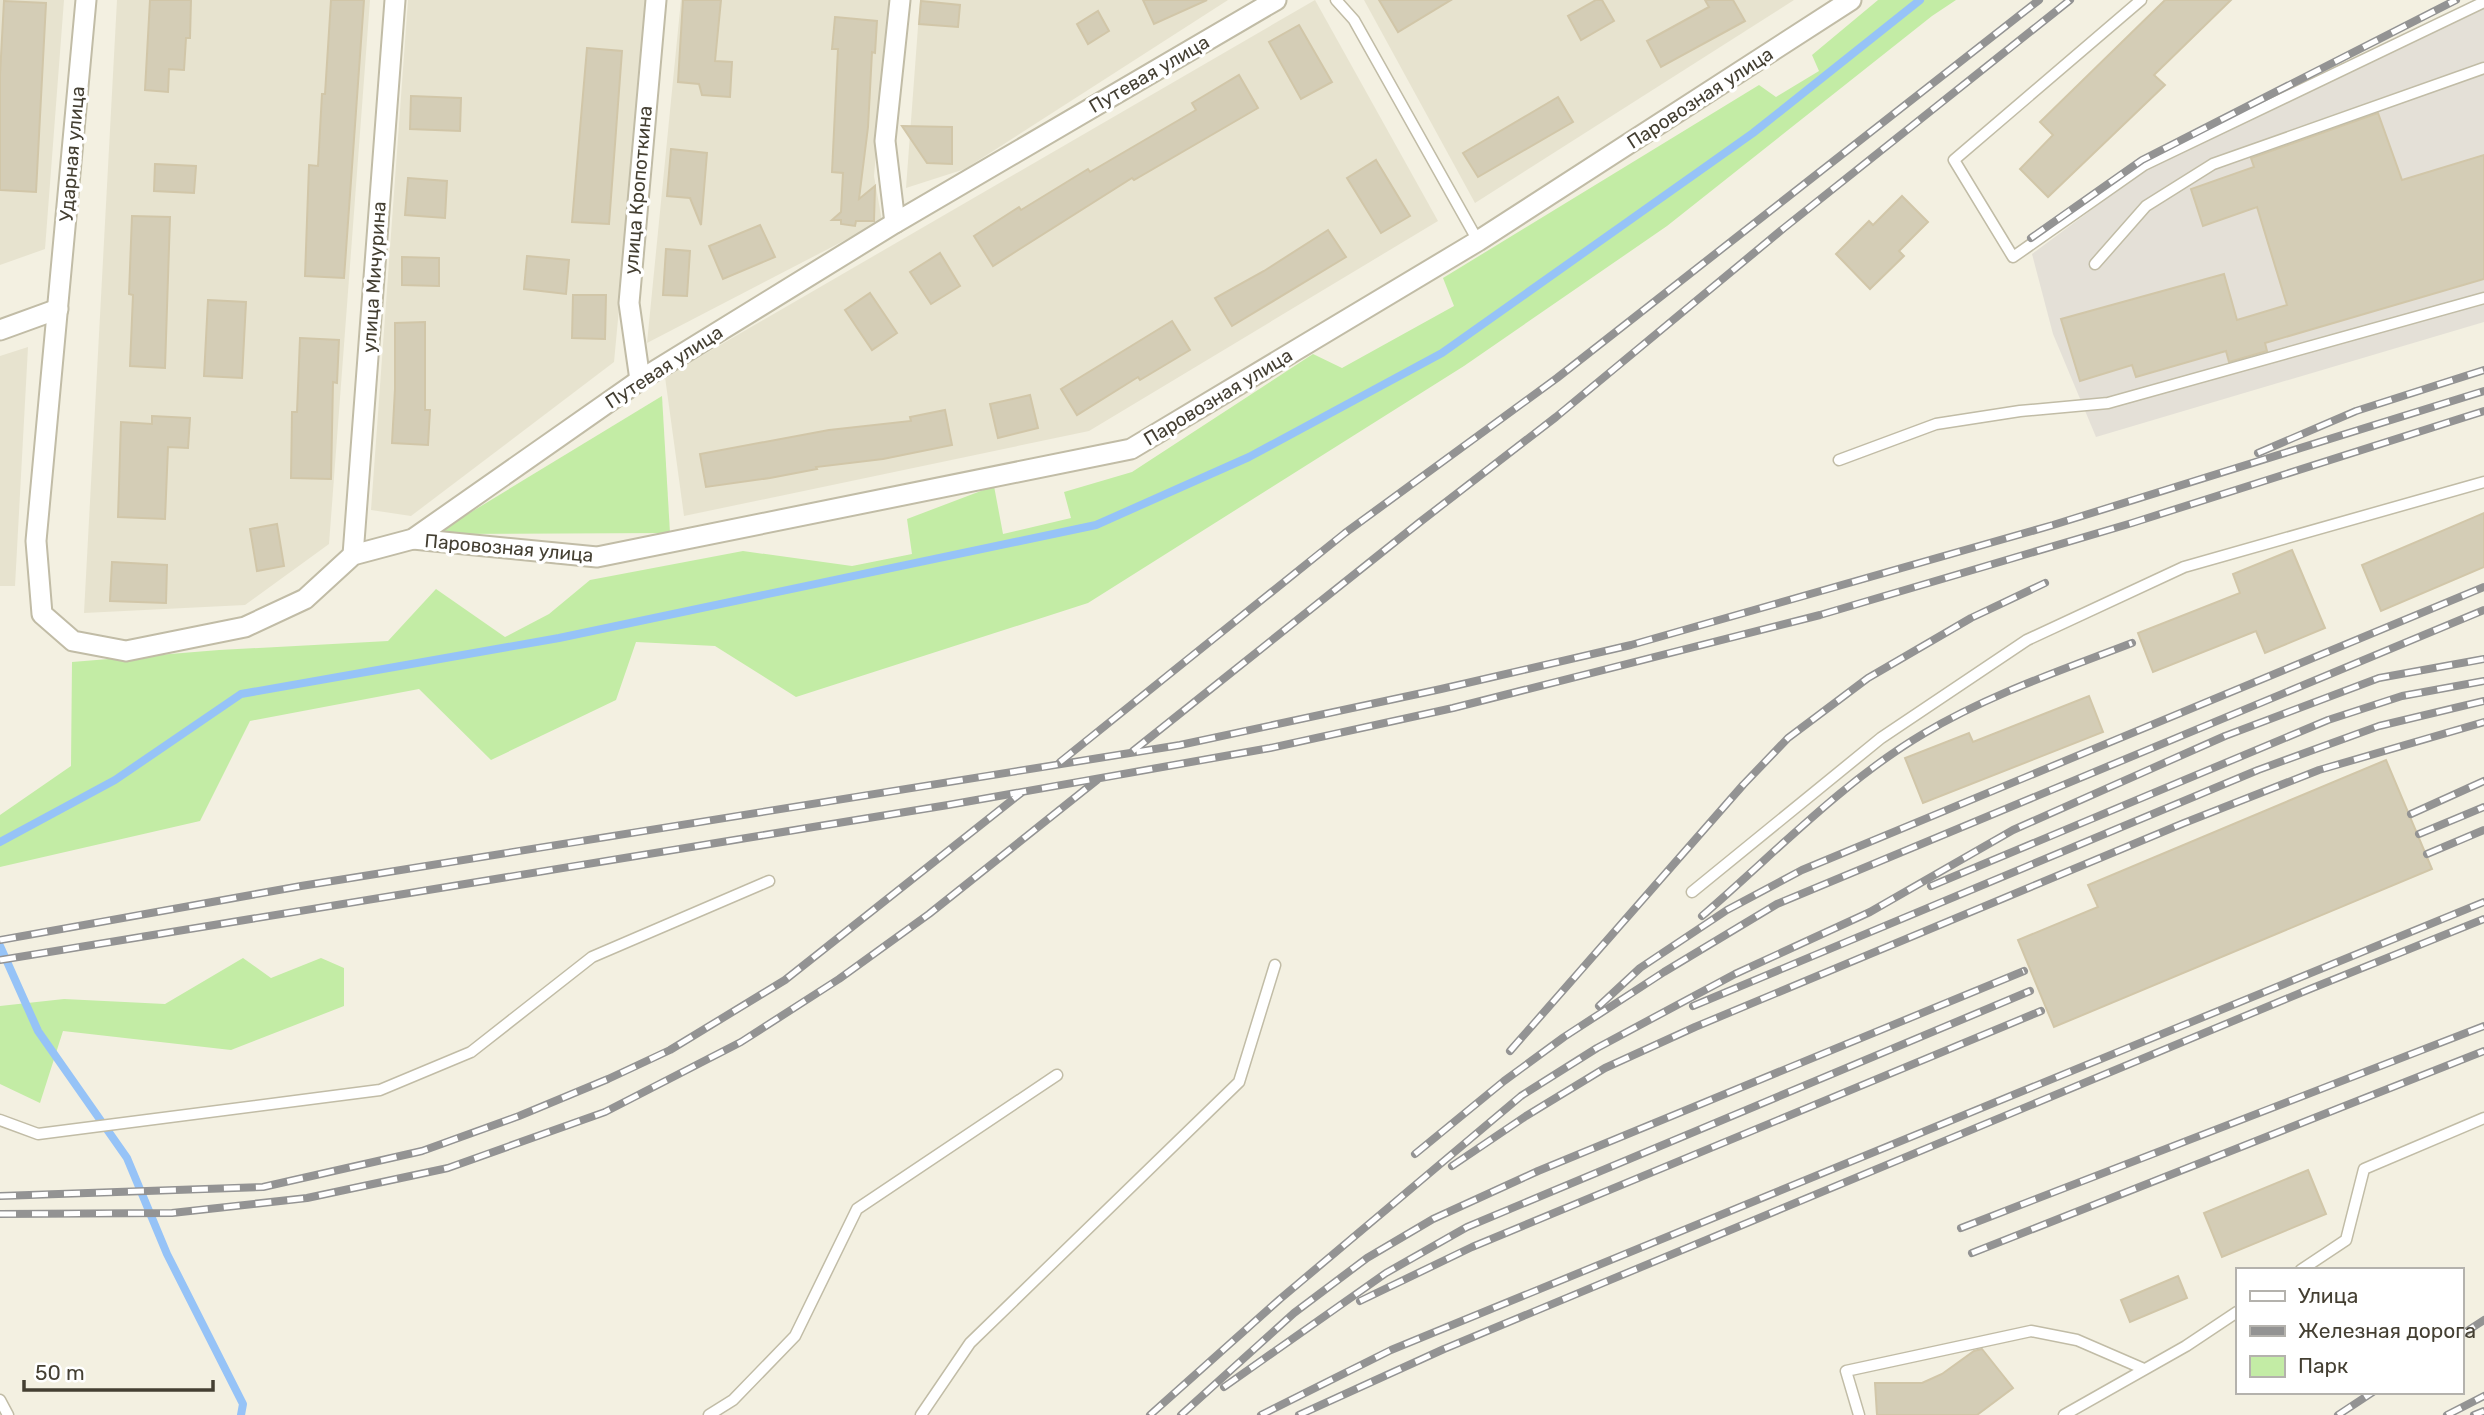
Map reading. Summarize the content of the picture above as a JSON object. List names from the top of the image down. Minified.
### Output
{"streets":{"street":["Путевая улица","Паровозная улица","Ударная улица","улица Кропоткина","улица Мичурина"]},"crossings":[["Путевая улица","Паровозная улица"],["Путевая улица","Ударная улица"],["Путевая улица","улица Кропоткина"],["Путевая улица","улица Мичурина"]],"legend":["Улица","Железная дорога","Парк"],"scale_bar":"50 m"}
